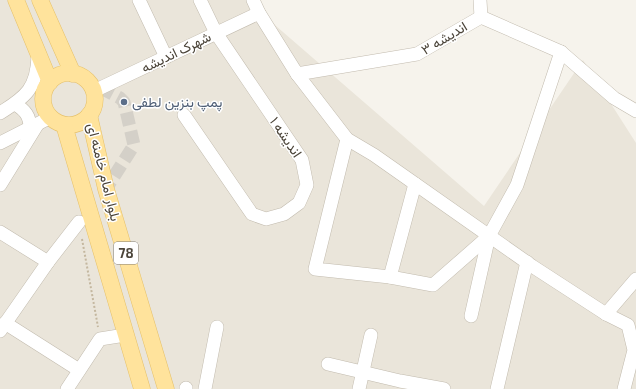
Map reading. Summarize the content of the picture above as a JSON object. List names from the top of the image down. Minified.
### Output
{"streets":{"main road":["بلوار امام خامنه ای","78"],"street":["اندیشه ۳","شهرک اندیشه","اندیشه ۱"]},"crossings":[["شهرک اندیشه","اندیشه ۱"],["شهرک اندیشه","بلوار امام خامنه ای"],["شهرک اندیشه","78"],["بلوار امام خامنه ای","78"]],"places":["پمپ بنزین لطفی"]}
